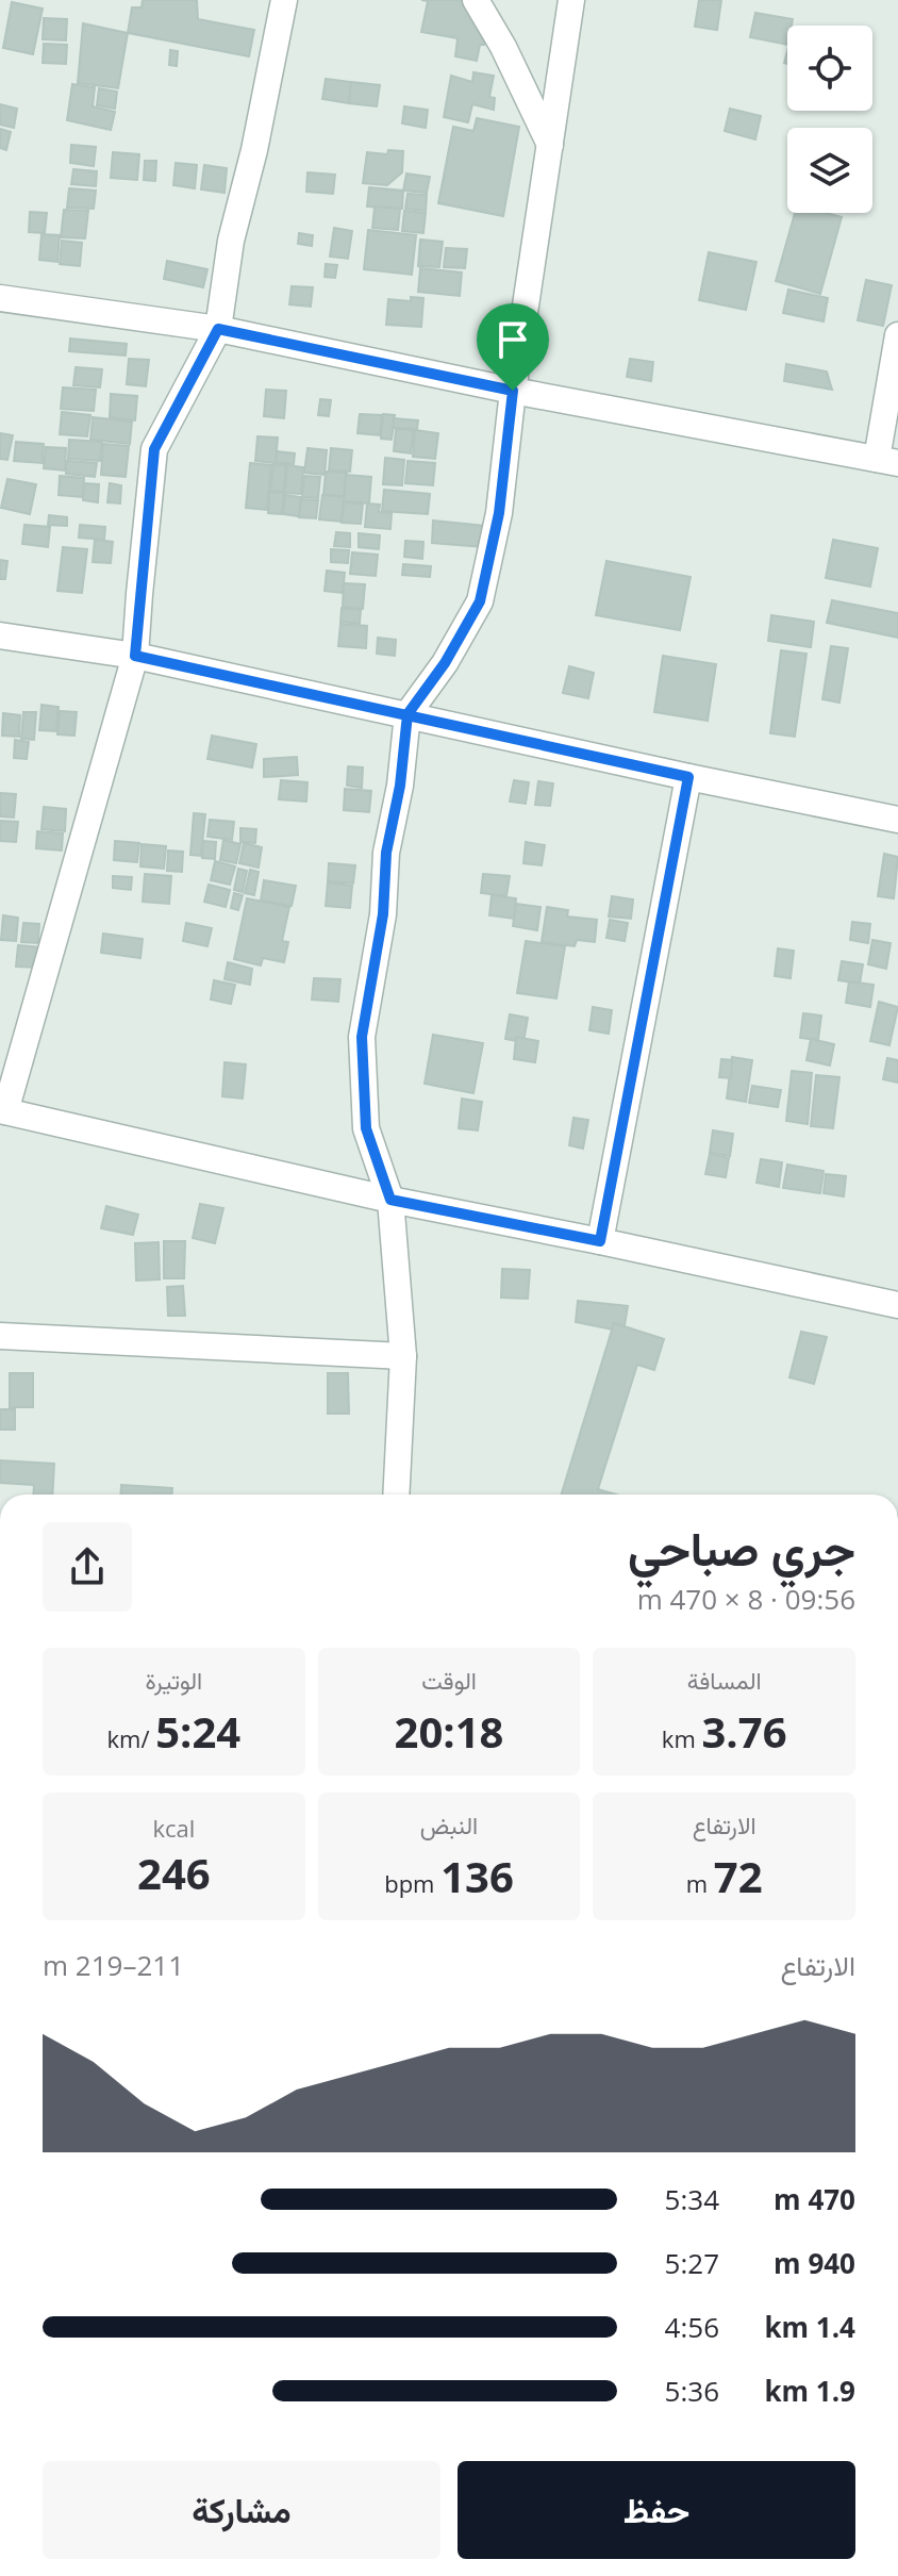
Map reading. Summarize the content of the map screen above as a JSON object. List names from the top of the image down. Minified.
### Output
{"page":{"heading":["جري صباحي","09:56 · 8 × 470 m"],"stats":[["المسافة","3.76 km"],["الوقت","20:18"],["الوتيرة","5:24 /km"],["الارتفاع","72 m"],["النبض","136 bpm"],["kcal","246"]],"chart":["الارتفاع","211–219 m"],"list":[{"name":"470 m","note":"5:34"},{"name":"940 m","note":"5:27"},{"name":"1.4 km","note":"4:56"},{"name":"1.9 km","note":"5:36"}],"buttons":["حفظ","مشاركة"]}}
